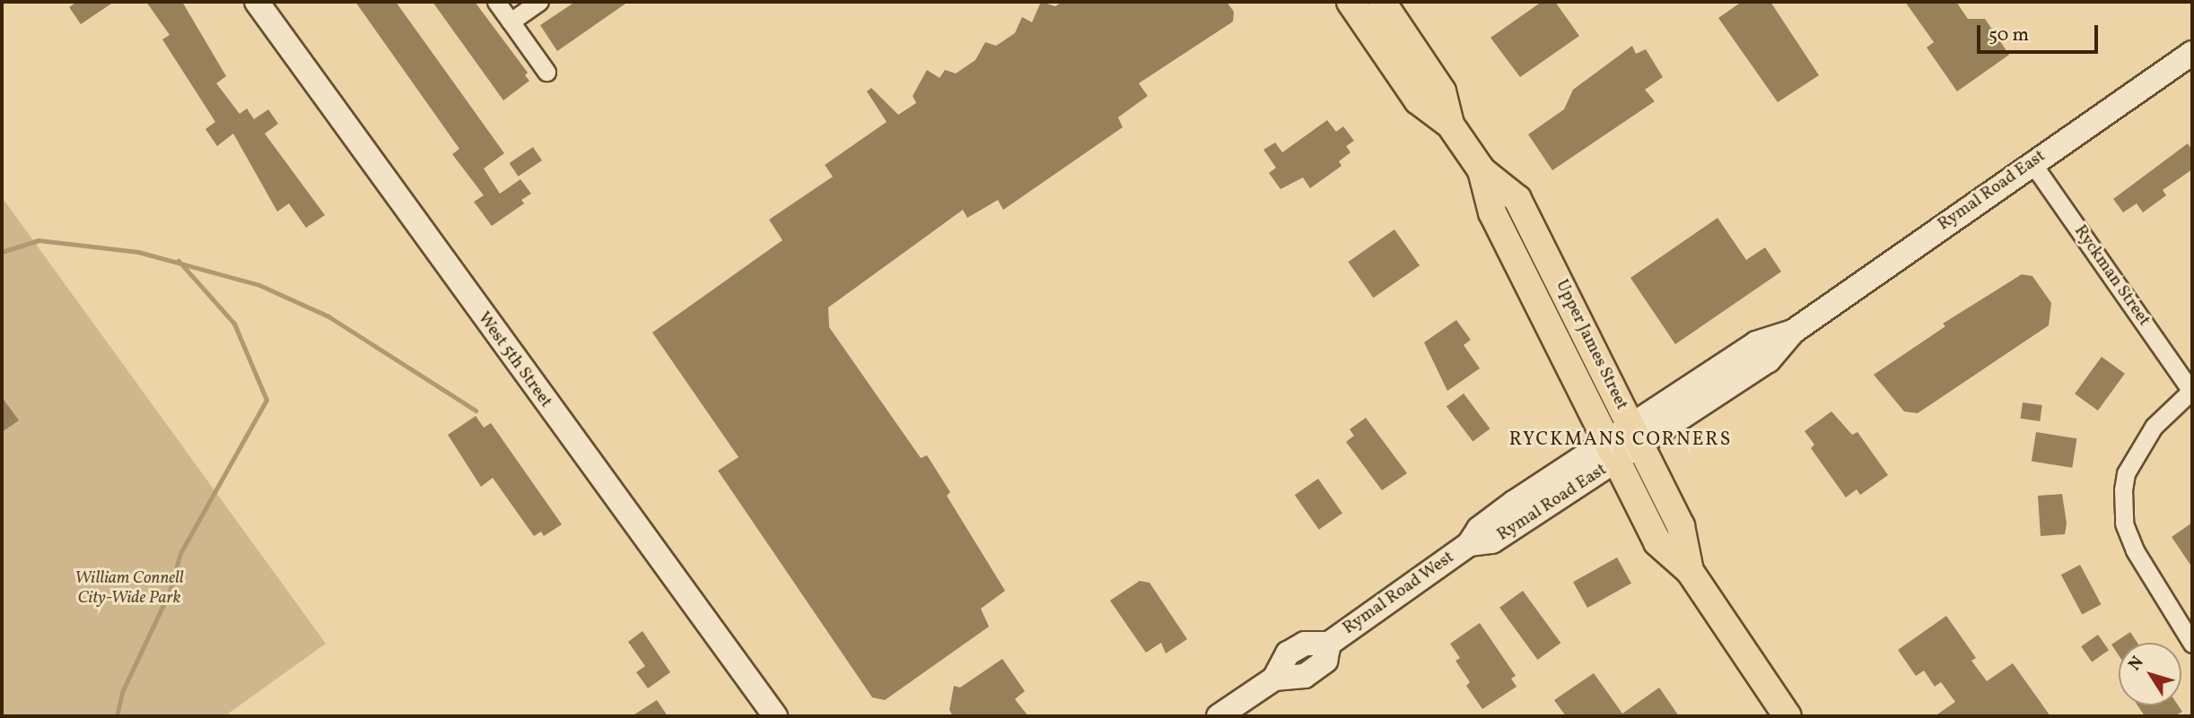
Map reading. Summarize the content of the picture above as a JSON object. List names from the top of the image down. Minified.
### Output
{"streets":{"main road":["Rymal Road East","Upper James Street","West 5th Street","Rymal Road West"],"street":["Ryckman Street"]},"crossings":[["Rymal Road East","Ryckman Street"],["Rymal Road East","Upper James Street"],["Rymal Road East","Rymal Road West"]],"districts":["RYCKMANS CORNERS"],"parks":["William Connell City-Wide Park"],"scale_bar":"50 m","north":"top left"}
